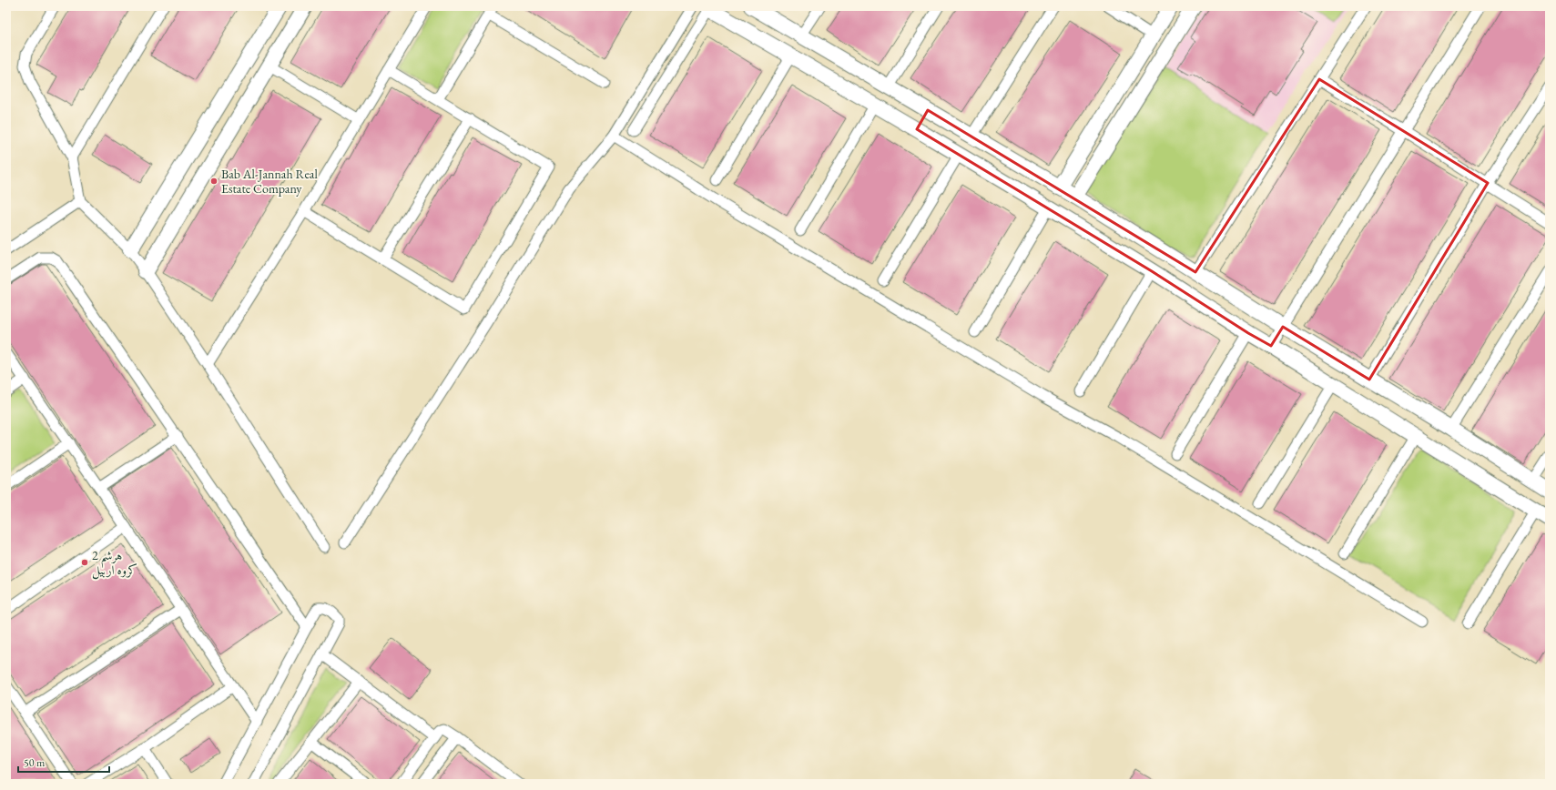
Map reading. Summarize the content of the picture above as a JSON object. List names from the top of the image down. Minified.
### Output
{"places":["Bab Al-Jannah Real Estate Company","هرشم 2 كروه اربيل"],"scale_bar":"50 m"}
